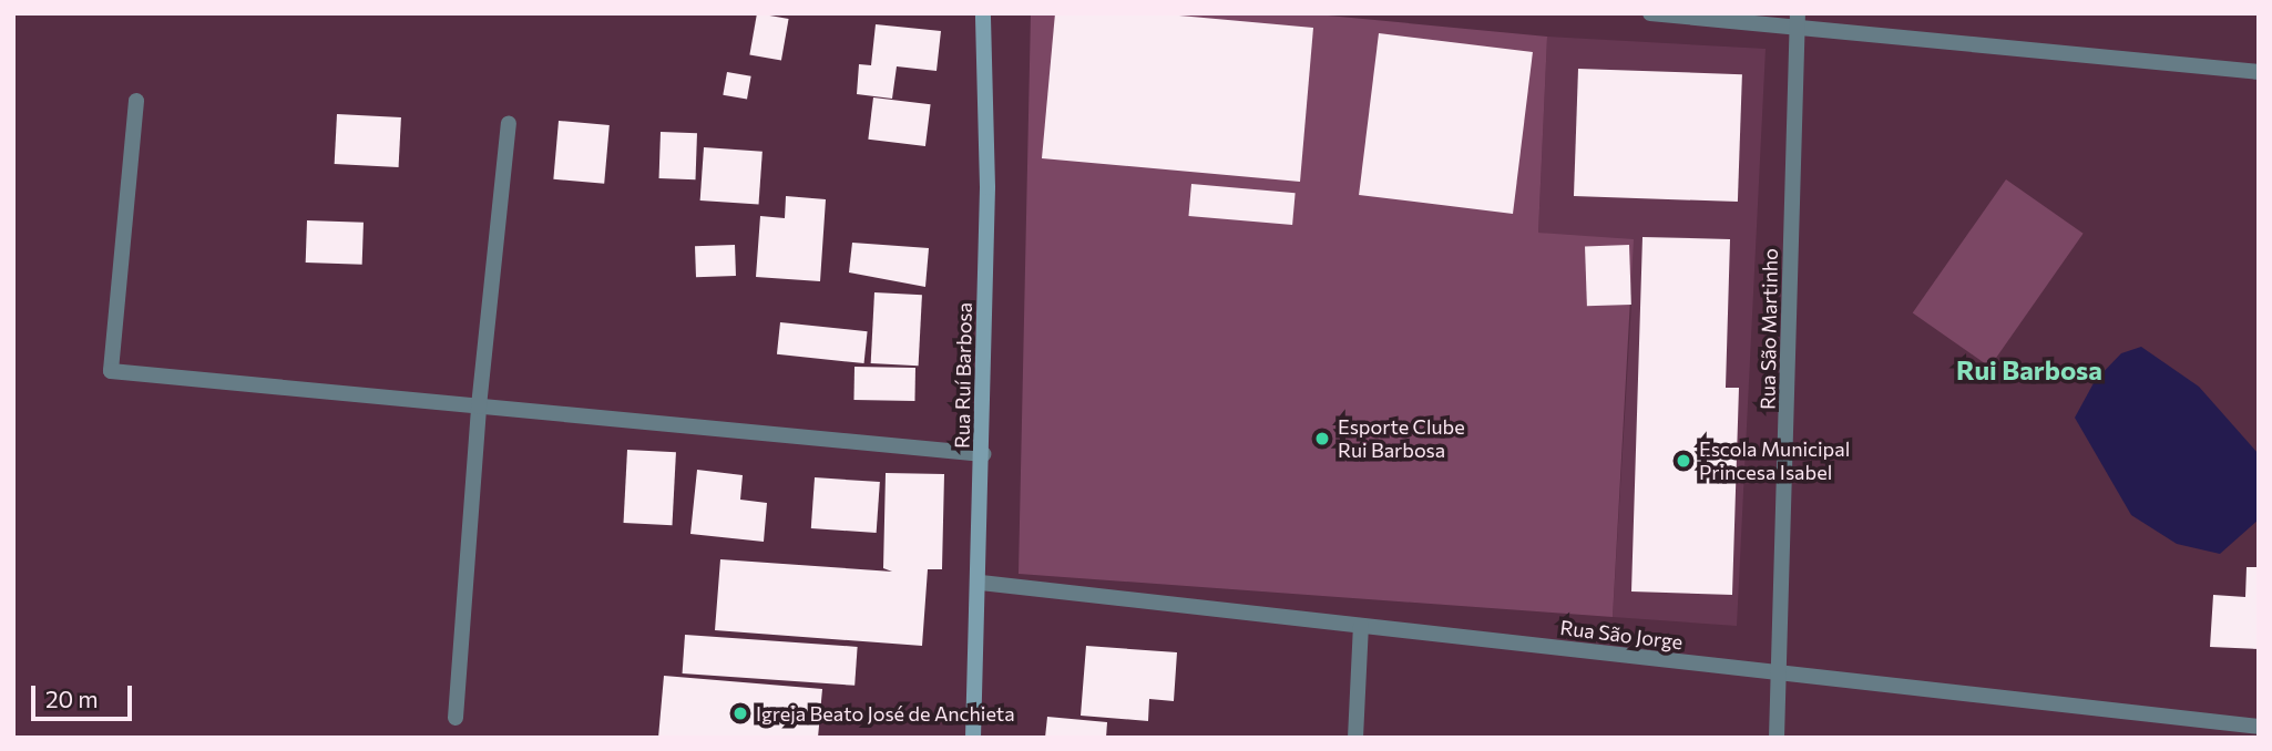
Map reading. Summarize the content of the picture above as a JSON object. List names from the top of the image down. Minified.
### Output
{"streets":{"main road":["Rua Ruí Barbosa"],"street":["Rua São Martinho","Rua São Jorge"]},"crossings":[["Rua São Martinho","Rua São Jorge"],["Rua Ruí Barbosa","Rua São Jorge"]],"districts":["Rui Barbosa"],"places":["Esporte Clube Rui Barbosa","Escola Municipal Princesa Isabel","Igreja Beato José de Anchieta"],"scale_bar":"20 m"}
